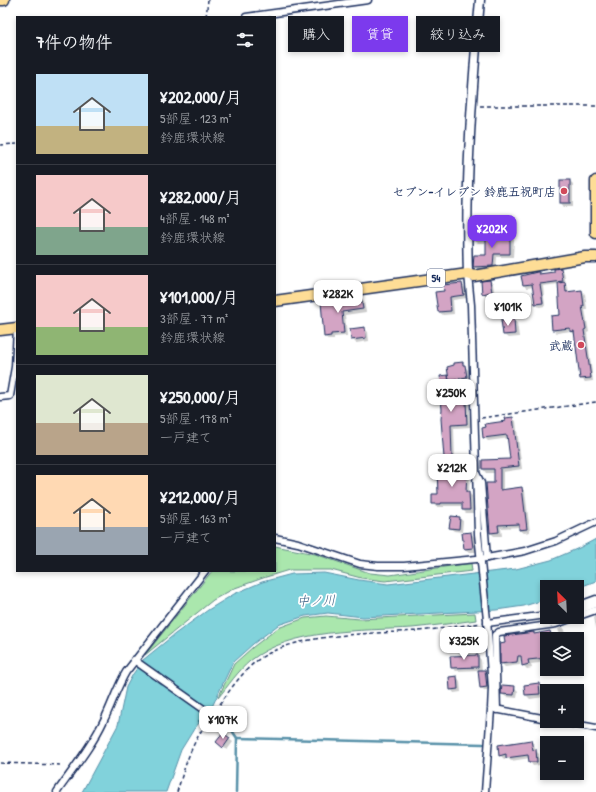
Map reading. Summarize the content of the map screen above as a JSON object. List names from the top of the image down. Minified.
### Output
{"streets":{"main road":["54"]},"water":["中ノ川"],"places":["セブン-イレブン 鈴鹿五祝町店","武蔵"],"north":"top left","page":{"chip":["購入","賃貸","絞り込み"],"heading":"7件の物件","list":[{"name":"¥202,000/月","note":"5部屋 · 123 m² · 鈴鹿環状線"},{"name":"¥282,000/月","note":"4部屋 · 148 m² · 鈴鹿環状線"},{"name":"¥101,000/月","note":"3部屋 · 77 m² · 鈴鹿環状線"},{"name":"¥250,000/月","note":"5部屋 · 178 m² · 一戸建て"},{"name":"¥212,000/月","note":"5部屋 · 163 m² · 一戸建て"}],"price":["¥202K","¥282K","¥101K","¥250K","¥212K","¥325K","¥107K"],"map_buttons":["+","−"]}}
